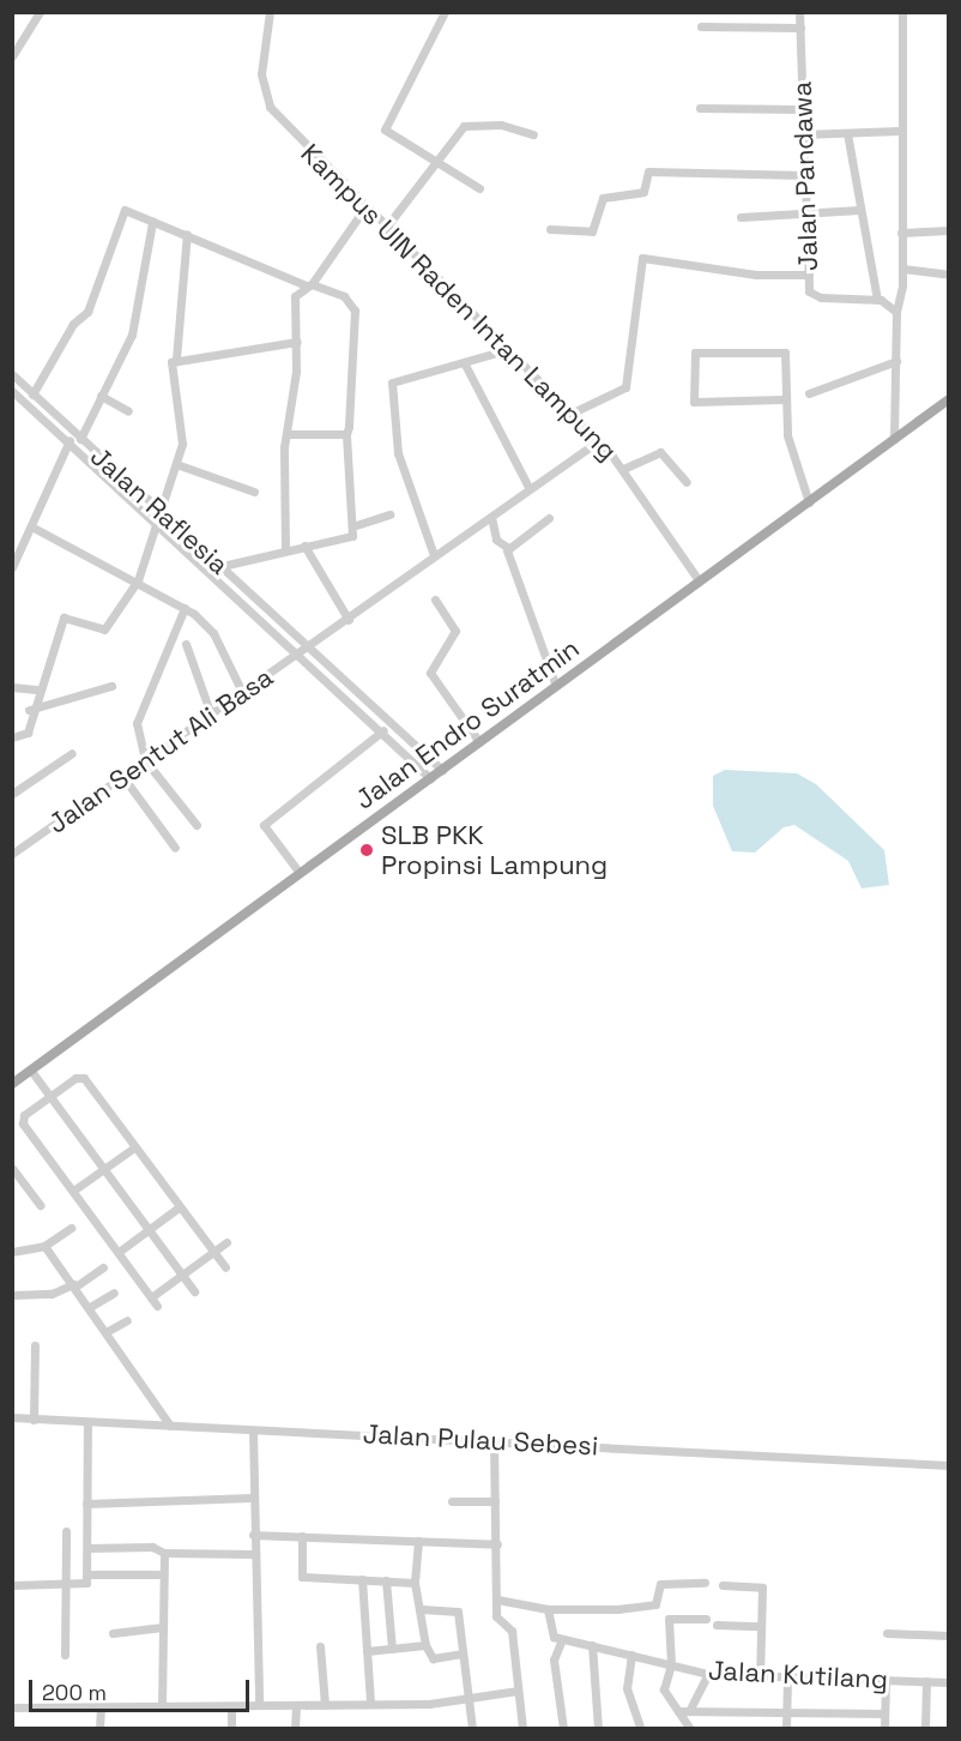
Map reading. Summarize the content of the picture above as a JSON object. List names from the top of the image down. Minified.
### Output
{"streets":{"main road":["Jalan Endro Suratmin"],"street":["Jalan Pandawa","Kampus UIN Raden Intan Lampung","Jalan Raflesia","Jalan Sentut Ali Basa","Jalan Pulau Sebesi","Jalan Kutilang"]},"crossings":[["Kampus UIN Raden Intan Lampung","Jalan Endro Suratmin"],["Kampus UIN Raden Intan Lampung","Jalan Sentut Ali Basa"],["Jalan Raflesia","Jalan Sentut Ali Basa"]],"places":["SLB PKK Propinsi Lampung"],"scale_bar":"200 m"}
